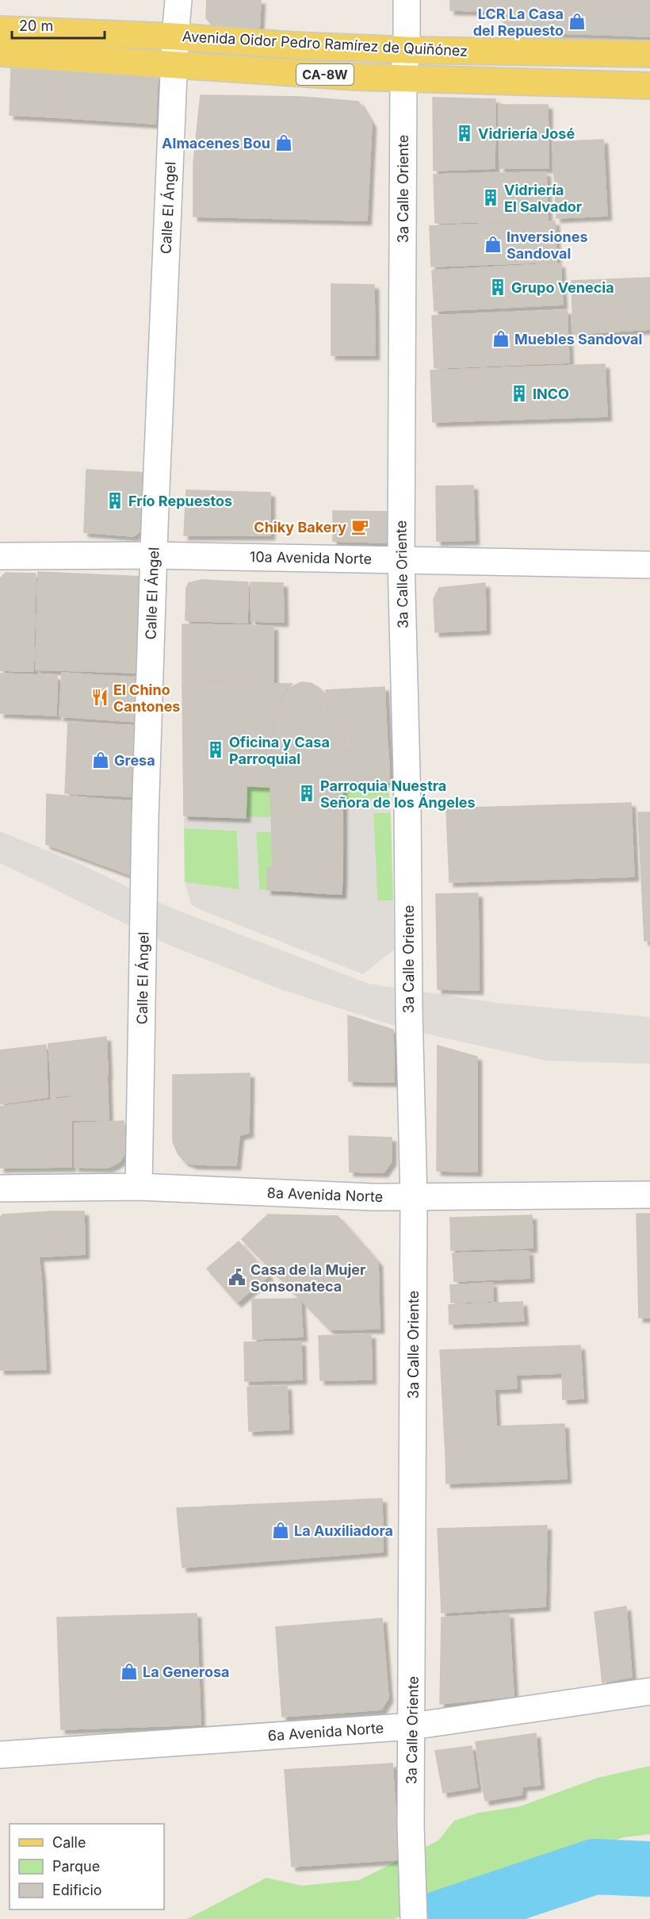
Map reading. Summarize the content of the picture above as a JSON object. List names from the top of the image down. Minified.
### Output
{"streets":{"main road":["Avenida Oidor Pedro Ramírez de Quiñónez","CA-8W"],"street":["3a Calle Oriente","Calle El Ángel","10a Avenida Norte","8a Avenida Norte","6a Avenida Norte"]},"crossings":[["Avenida Oidor Pedro Ramírez de Quiñónez","3a Calle Oriente"],["Avenida Oidor Pedro Ramírez de Quiñónez","Calle El Ángel"],["3a Calle Oriente","10a Avenida Norte"],["3a Calle Oriente","8a Avenida Norte"],["3a Calle Oriente","6a Avenida Norte"],["Calle El Ángel","10a Avenida Norte"],["Calle El Ángel","8a Avenida Norte"]],"places":{"shop":["LCR La Casa del Repuesto","Almacenes Bou","Inversiones Sandoval","Muebles Sandoval","Gresa","La Auxiliadora","La Generosa"],"building":["Vidriería José","Vidriería El Salvador","Grupo Venecia","INCO","Frío Repuestos","Oficina y Casa Parroquial","Parroquia Nuestra Señora de los Ángeles"],"cafe":["Chiky Bakery"],"restaurant":["El Chino Cantones"],"public building":["Casa de la Mujer Sonsonateca"]},"legend":["Calle","Parque","Edificio"],"scale_bar":"20 m"}
